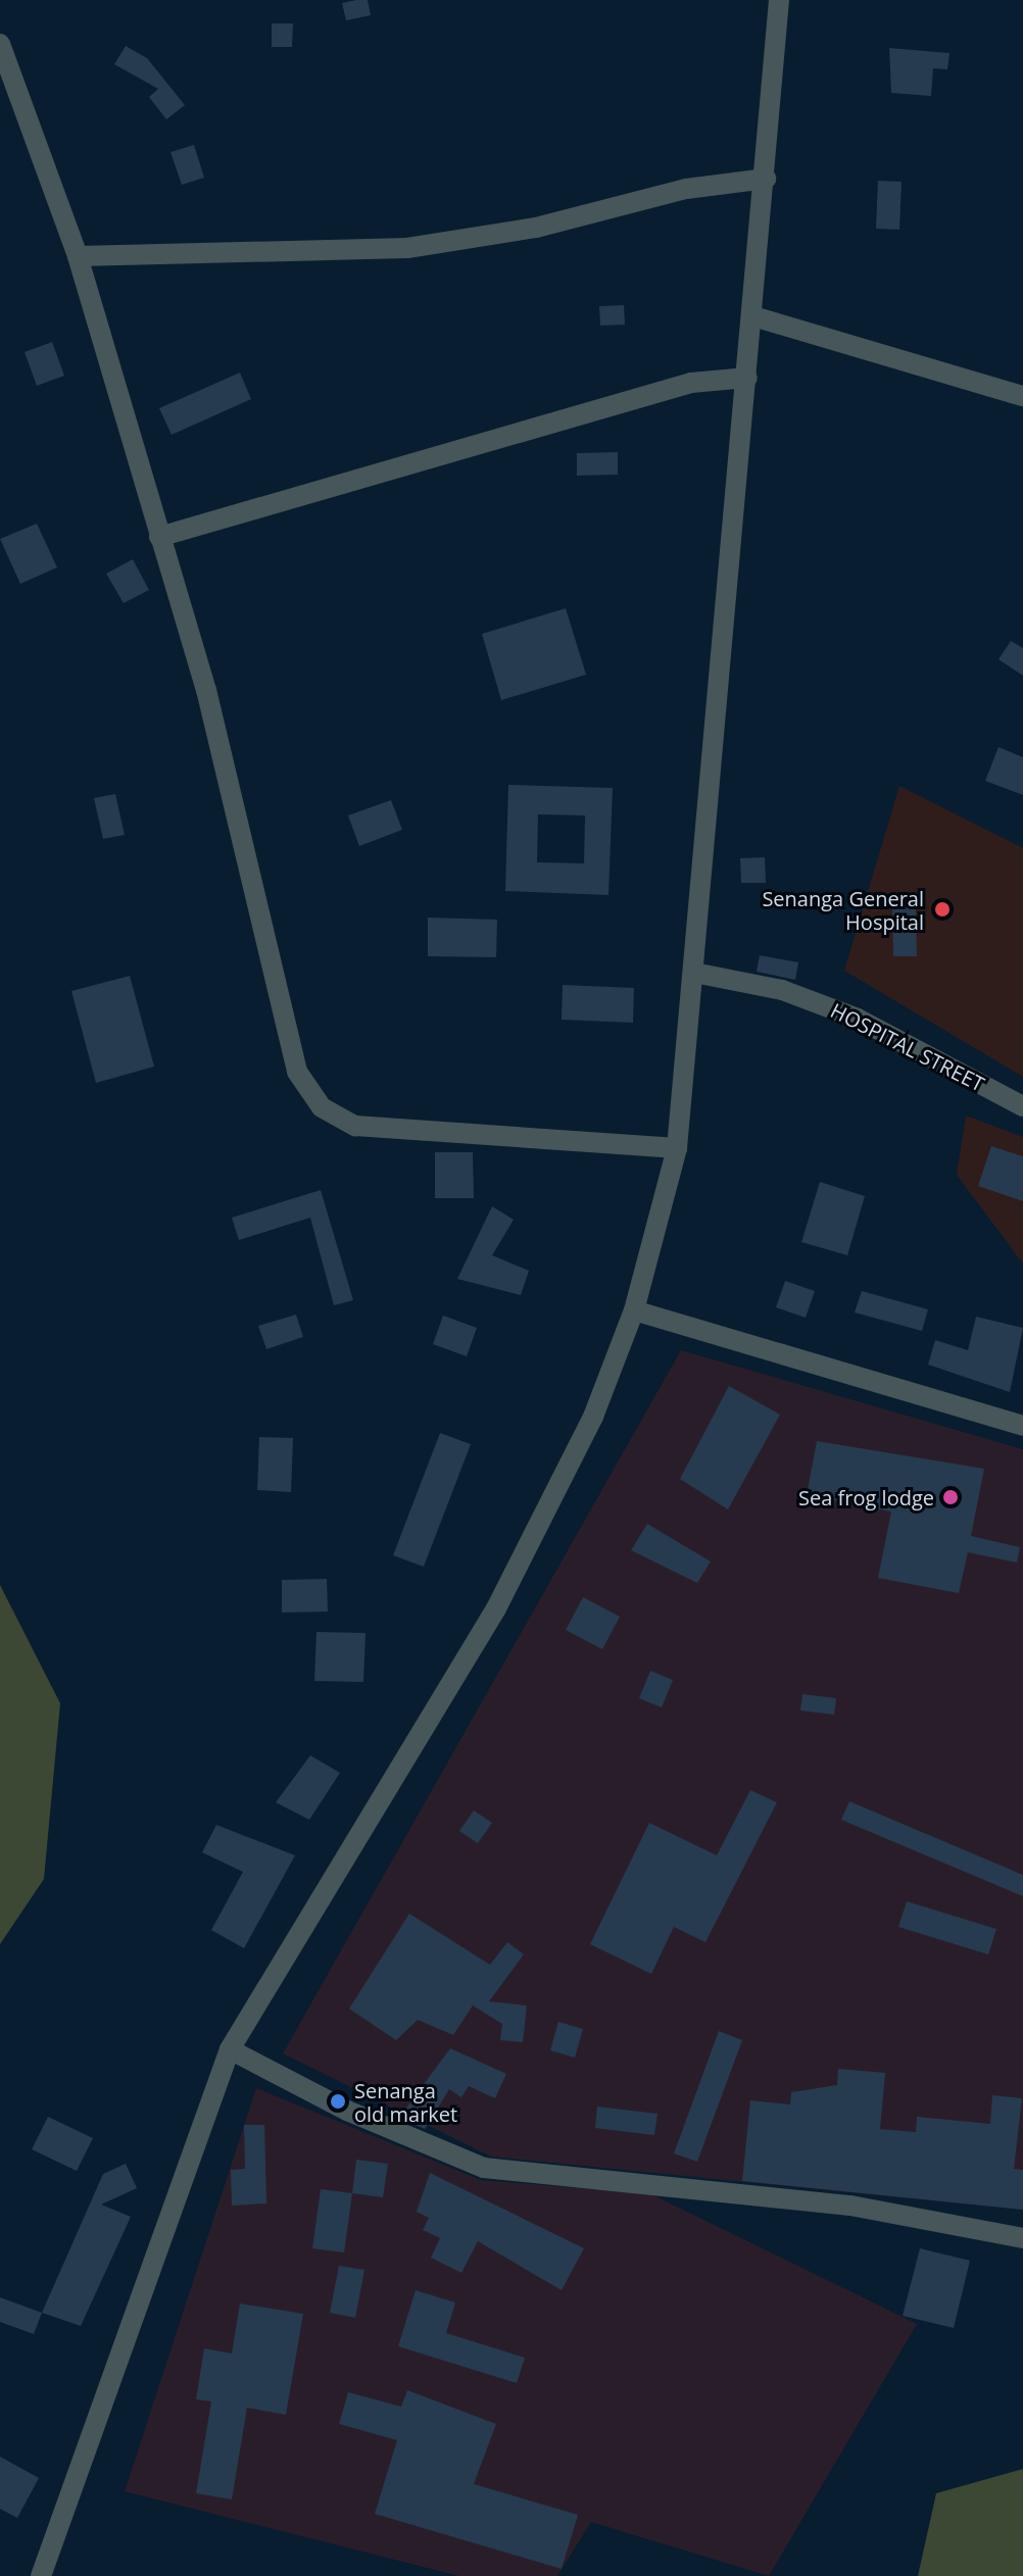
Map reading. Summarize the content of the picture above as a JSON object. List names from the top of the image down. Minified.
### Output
{"streets":{"street":["HOSPITAL STREET"]},"places":["Senanga General Hospital","Sea frog lodge","Senanga old market"]}
